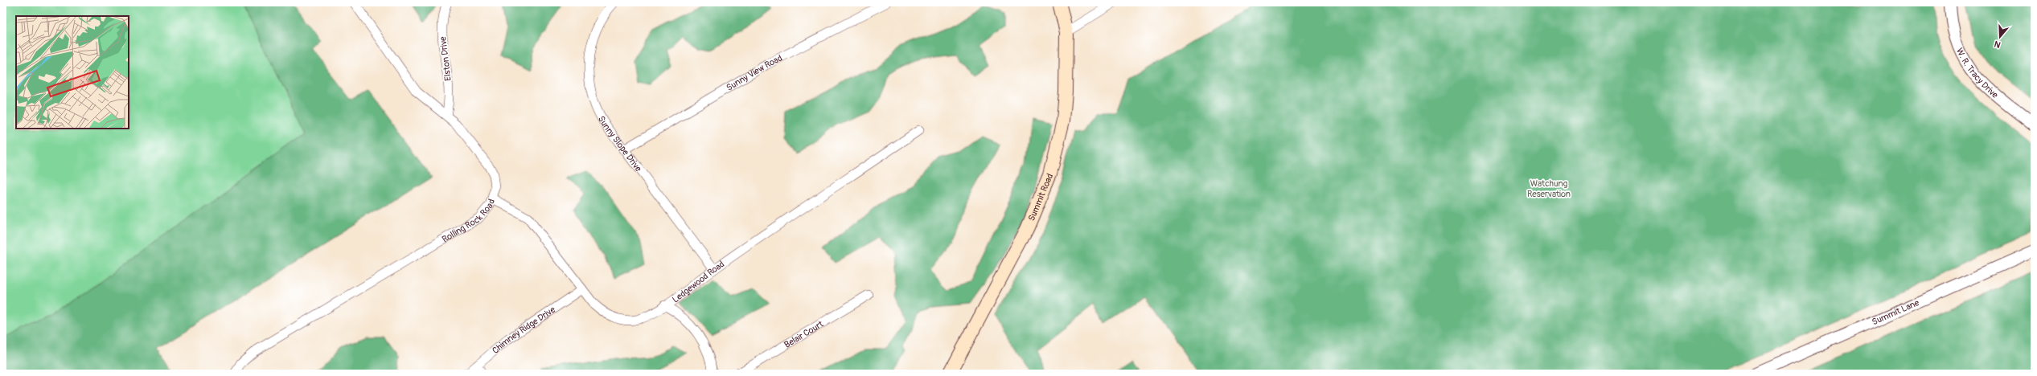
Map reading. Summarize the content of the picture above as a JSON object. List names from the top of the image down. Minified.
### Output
{"streets":{"main road":["Summit Road"],"street":["Elston Drive","W. R. Tracy Drive","Sunny View Road","Sunny Slope Drive","Rolling Rock Road","Ledgewood Road","Summit Lane","Chimney Ridge Drive","Belair Court"]},"crossings":[["Elston Drive","Rolling Rock Road"],["Sunny View Road","Sunny Slope Drive"],["Sunny Slope Drive","Ledgewood Road"],["Rolling Rock Road","Ledgewood Road"],["Ledgewood Road","Chimney Ridge Drive"]],"parks":["Watchung Reservation"],"north":"bottom"}
